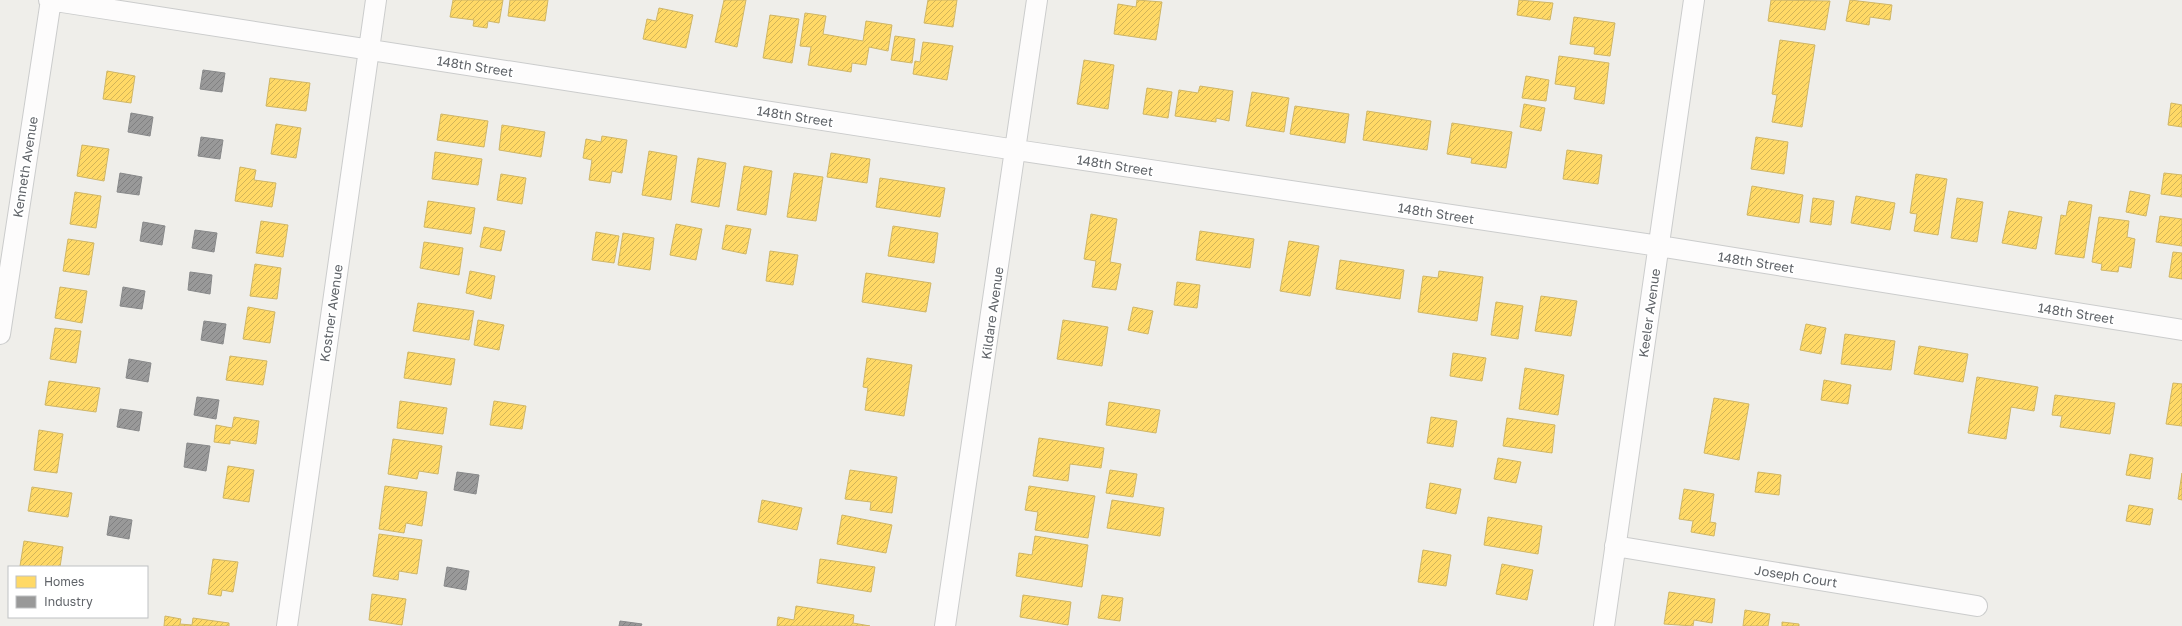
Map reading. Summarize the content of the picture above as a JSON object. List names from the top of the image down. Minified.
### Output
{"streets":{"street":["148th Street","Kenneth Avenue","Kostner Avenue","Kildare Avenue","Keeler Avenue","Joseph Court"]},"crossings":[["148th Street","Kenneth Avenue"],["148th Street","Kostner Avenue"],["148th Street","Kildare Avenue"],["148th Street","Keeler Avenue"],["Keeler Avenue","Joseph Court"]],"legend":["Homes","Industry"]}
